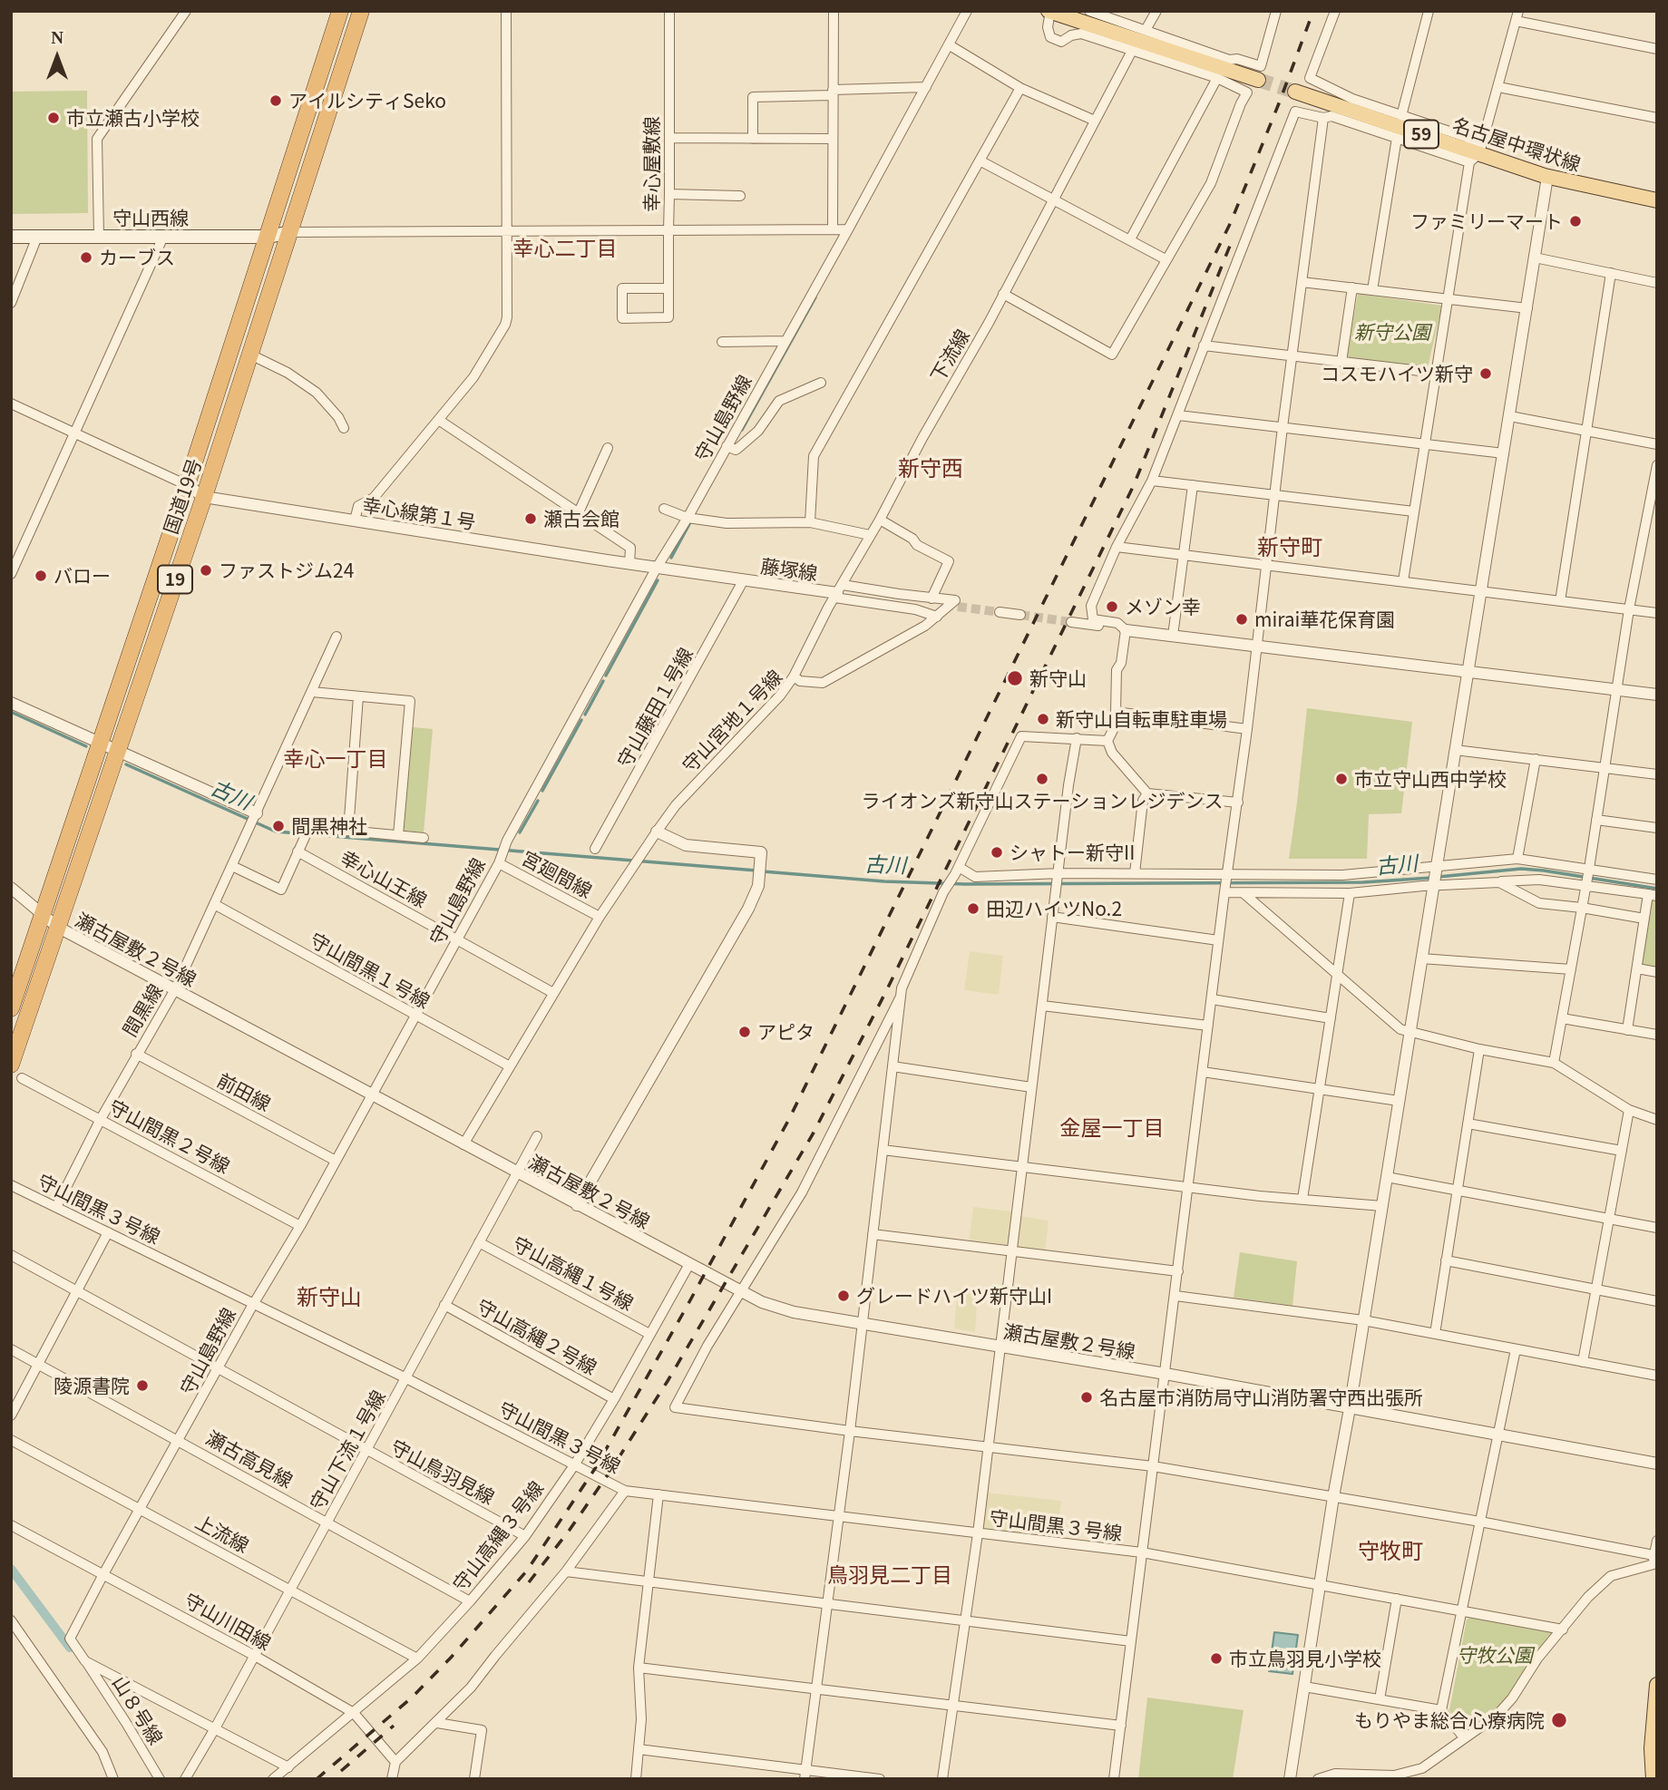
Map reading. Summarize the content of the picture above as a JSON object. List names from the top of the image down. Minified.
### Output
{"streets":{"highway":["国道19号","19"],"main road":["59","名古屋中環状線","守山西線"],"street":["幸心屋敷線","下流線","守山島野線","幸心線第１号","藤塚線","守山藤田１号線","守山宮地１号線","宮廻間線","幸心山王線","瀬古屋敷２号線","守山間黒１号線","間黒線","前田線","守山間黒２号線","守山間黒３号線","守山高縄１号線","守山高縄２号線","守山下流１号線","瀬古高見線","守山鳥羽見線","上流線","守山高縄３号線","守山川田線","山８号線"]},"crossings":[["守山西線","国道19号"],["下流線","藤塚線"],["下流線","守山宮地１号線"],["守山島野線","藤塚線"],["守山島野線","宮廻間線"],["守山島野線","幸心山王線"],["守山島野線","瀬古屋敷２号線"],["守山島野線","守山間黒１号線"],["守山島野線","前田線"],["守山島野線","守山間黒２号線"],["守山島野線","守山間黒３号線"],["守山島野線","瀬古高見線"],["守山島野線","守山鳥羽見線"],["守山島野線","上流線"],["守山島野線","守山川田線"],["守山島野線","山８号線"],["国道19号","幸心線第１号"],["国道19号","瀬古屋敷２号線"],["幸心線第１号","藤塚線"],["藤塚線","守山藤田１号線"],["守山宮地１号線","宮廻間線"],["瀬古屋敷２号線","間黒線"],["瀬古屋敷２号線","守山下流１号線"],["瀬古屋敷２号線","守山高縄３号線"],["守山間黒１号線","間黒線"],["間黒線","前田線"],["間黒線","守山間黒２号線"],["間黒線","守山間黒３号線"],["守山間黒３号線","守山下流１号線"],["守山間黒３号線","守山高縄３号線"],["守山高縄１号線","守山下流１号線"],["守山高縄１号線","守山高縄３号線"],["守山高縄２号線","守山下流１号線"],["守山高縄２号線","守山高縄３号線"],["守山下流１号線","瀬古高見線"],["守山下流１号線","守山鳥羽見線"],["守山下流１号線","上流線"],["守山下流１号線","守山川田線"],["瀬古高見線","守山高縄３号線"],["守山鳥羽見線","守山高縄３号線"],["上流線","守山高縄３号線"],["守山高縄３号線","守山川田線"]],"districts":["幸心二丁目","新守西","新守町","幸心一丁目","金屋一丁目","新守山","守牧町","鳥羽見二丁目"],"water":["古川"],"parks":["新守公園","守牧公園"],"places":["アイルシティSeko","市立瀬古小学校","ファミリーマート","カーブス","コスモハイツ新守","瀬古会館","ファストジム24","バロー","メゾン幸","mirai華花保育園","新守山","新守山自転車駐車場","ライオンズ新守山ステーションレジデンス","市立守山西中学校","間黒神社","シャトー新守II","田辺ハイツNo.2","アピタ","グレードハイツ新守山I","陵源書院","名古屋市消防局守山消防署守西出張所","市立鳥羽見小学校","もりやま総合心療病院"],"north":"top"}
